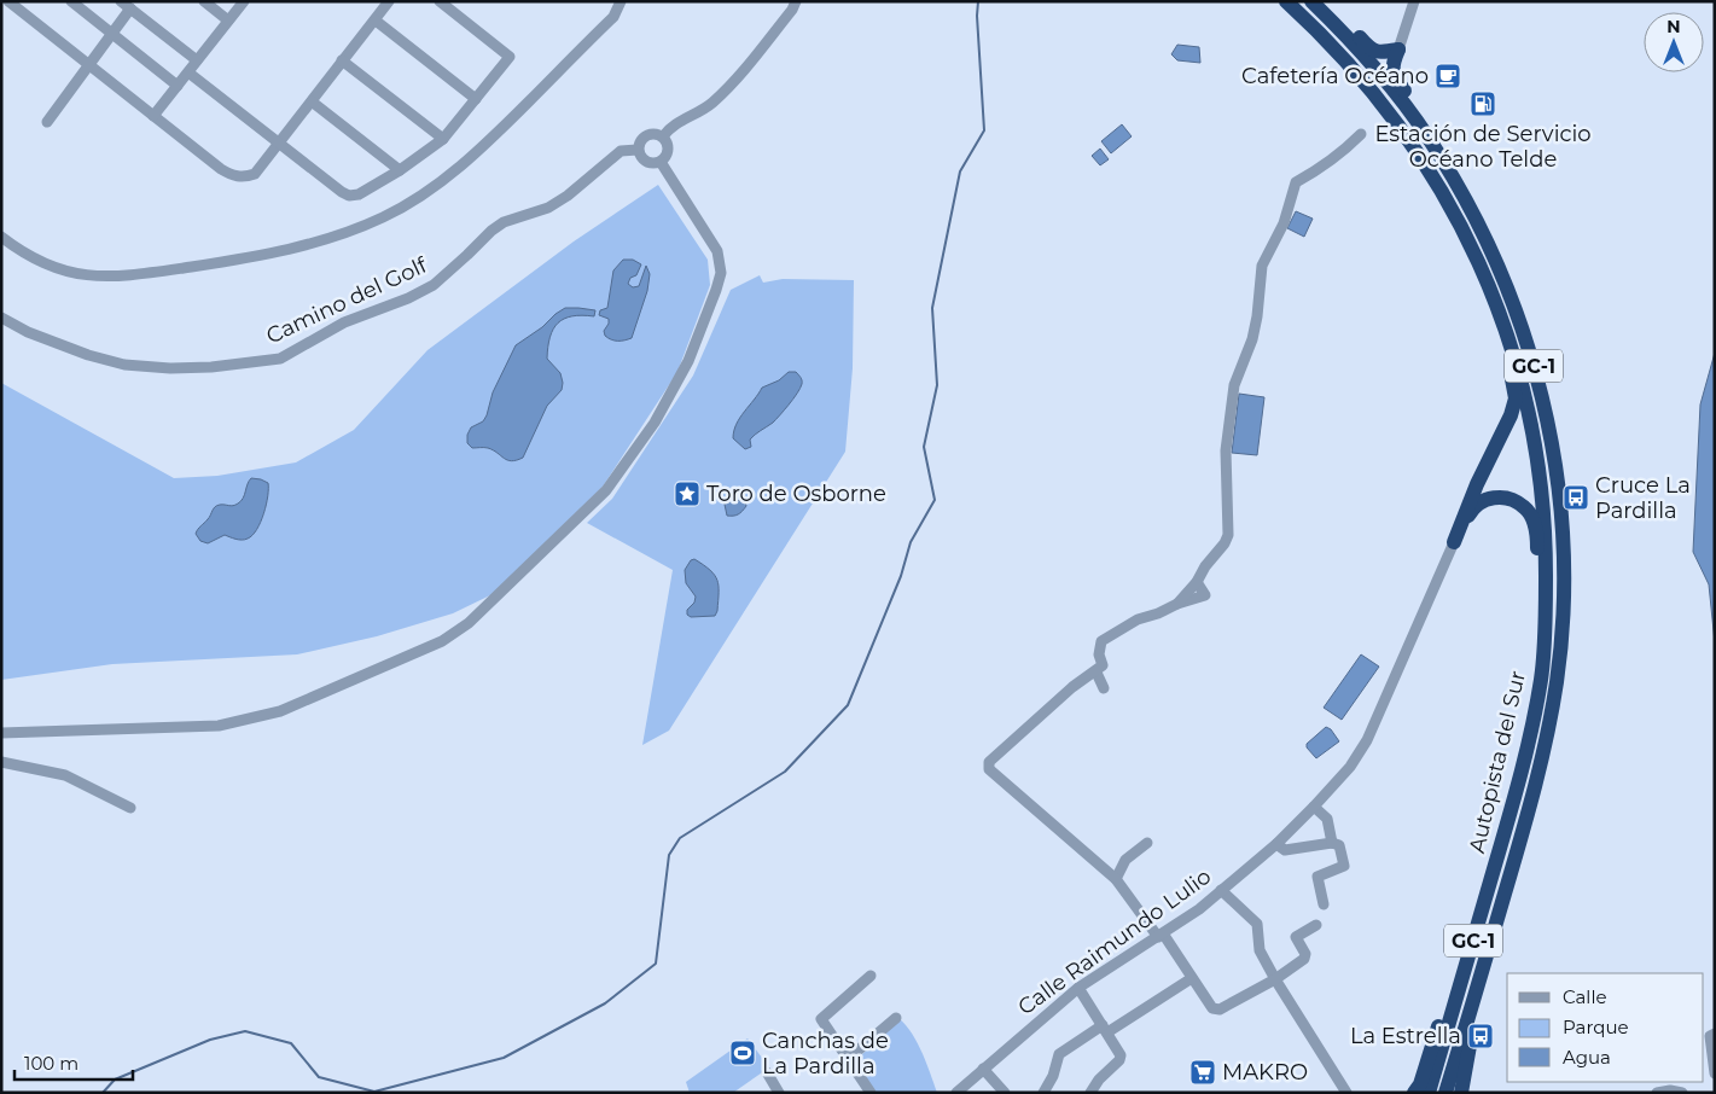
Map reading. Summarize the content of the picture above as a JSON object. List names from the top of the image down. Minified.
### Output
{"streets":{"highway":["GC-1","Autopista del Sur"],"street":["Camino del Golf","Calle Raimundo Lulio"]},"places":{"cafe":["Cafetería Océano"],"fuel station":["Estación de Servicio Océano Telde"],"place":["Toro de Osborne"],"bus stop":["Cruce La Pardilla","La Estrella"],"sports":["Canchas de La Pardilla"],"supermarket":["MAKRO"]},"legend":["Calle","Parque","Agua"],"scale_bar":"100 m","north":"top"}
